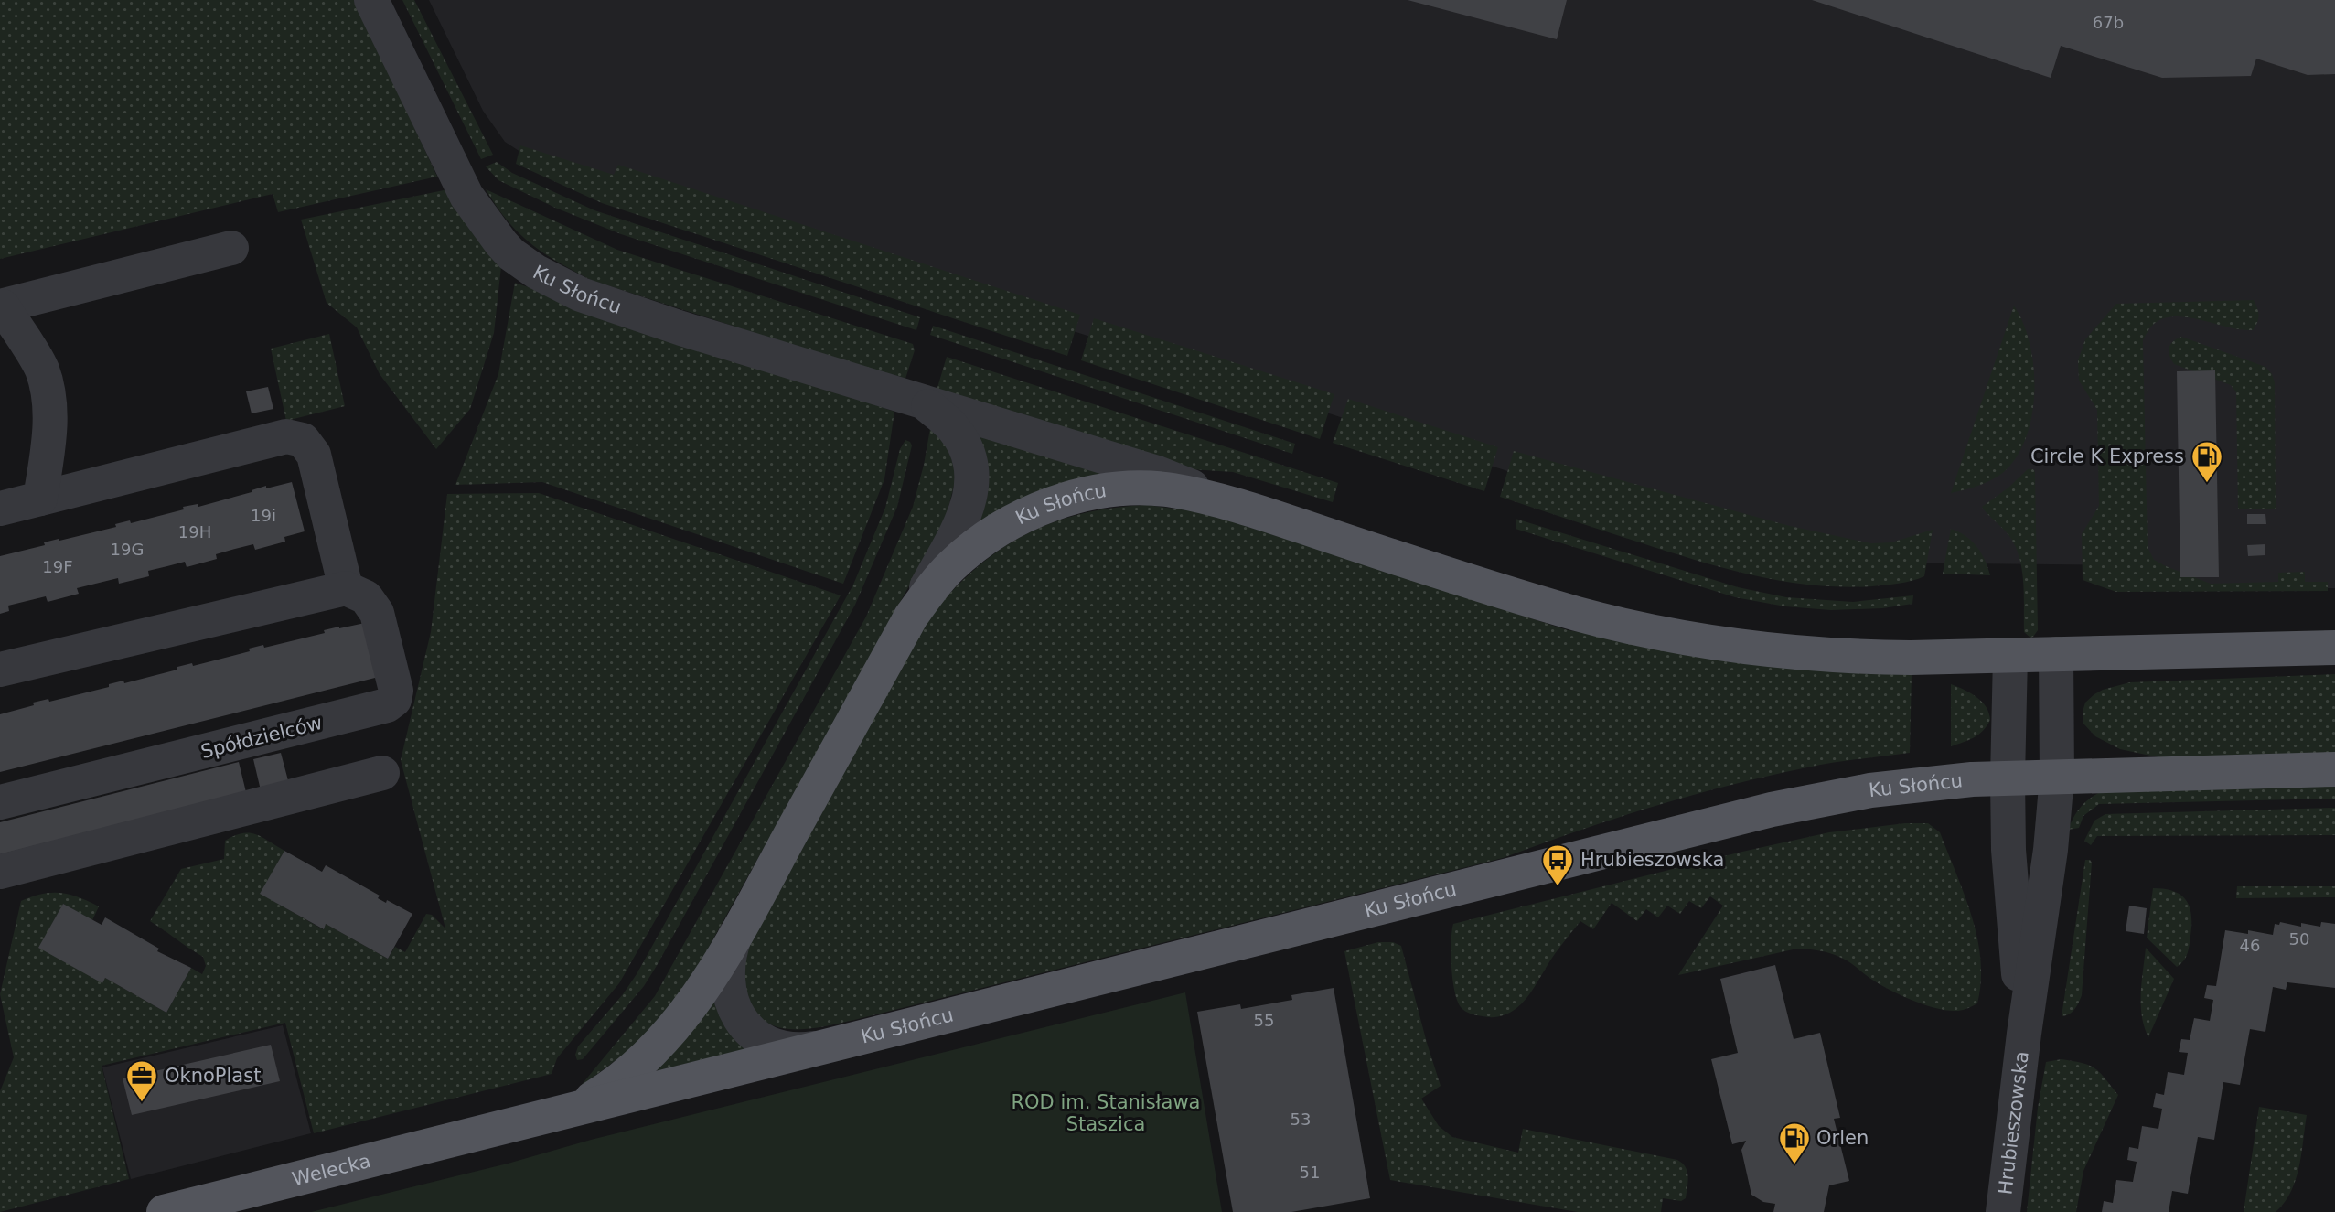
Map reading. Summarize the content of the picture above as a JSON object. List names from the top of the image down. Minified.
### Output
{"streets":{"main road":["Ku Słońcu","Welecka"],"street":["Spółdzielców","Hrubieszowska"]},"crossings":[["Ku Słońcu","Hrubieszowska"],["Ku Słońcu","Welecka"]],"parks":["ROD im. Stanisława Staszica"],"places":{"fuel station":["Circle K Express","Orlen"],"bus stop":["Hrubieszowska"],"office":["OknoPlast"]},"house_numbers":["67b","19i","19H","19G","19F","50","46","55","53","51"]}
